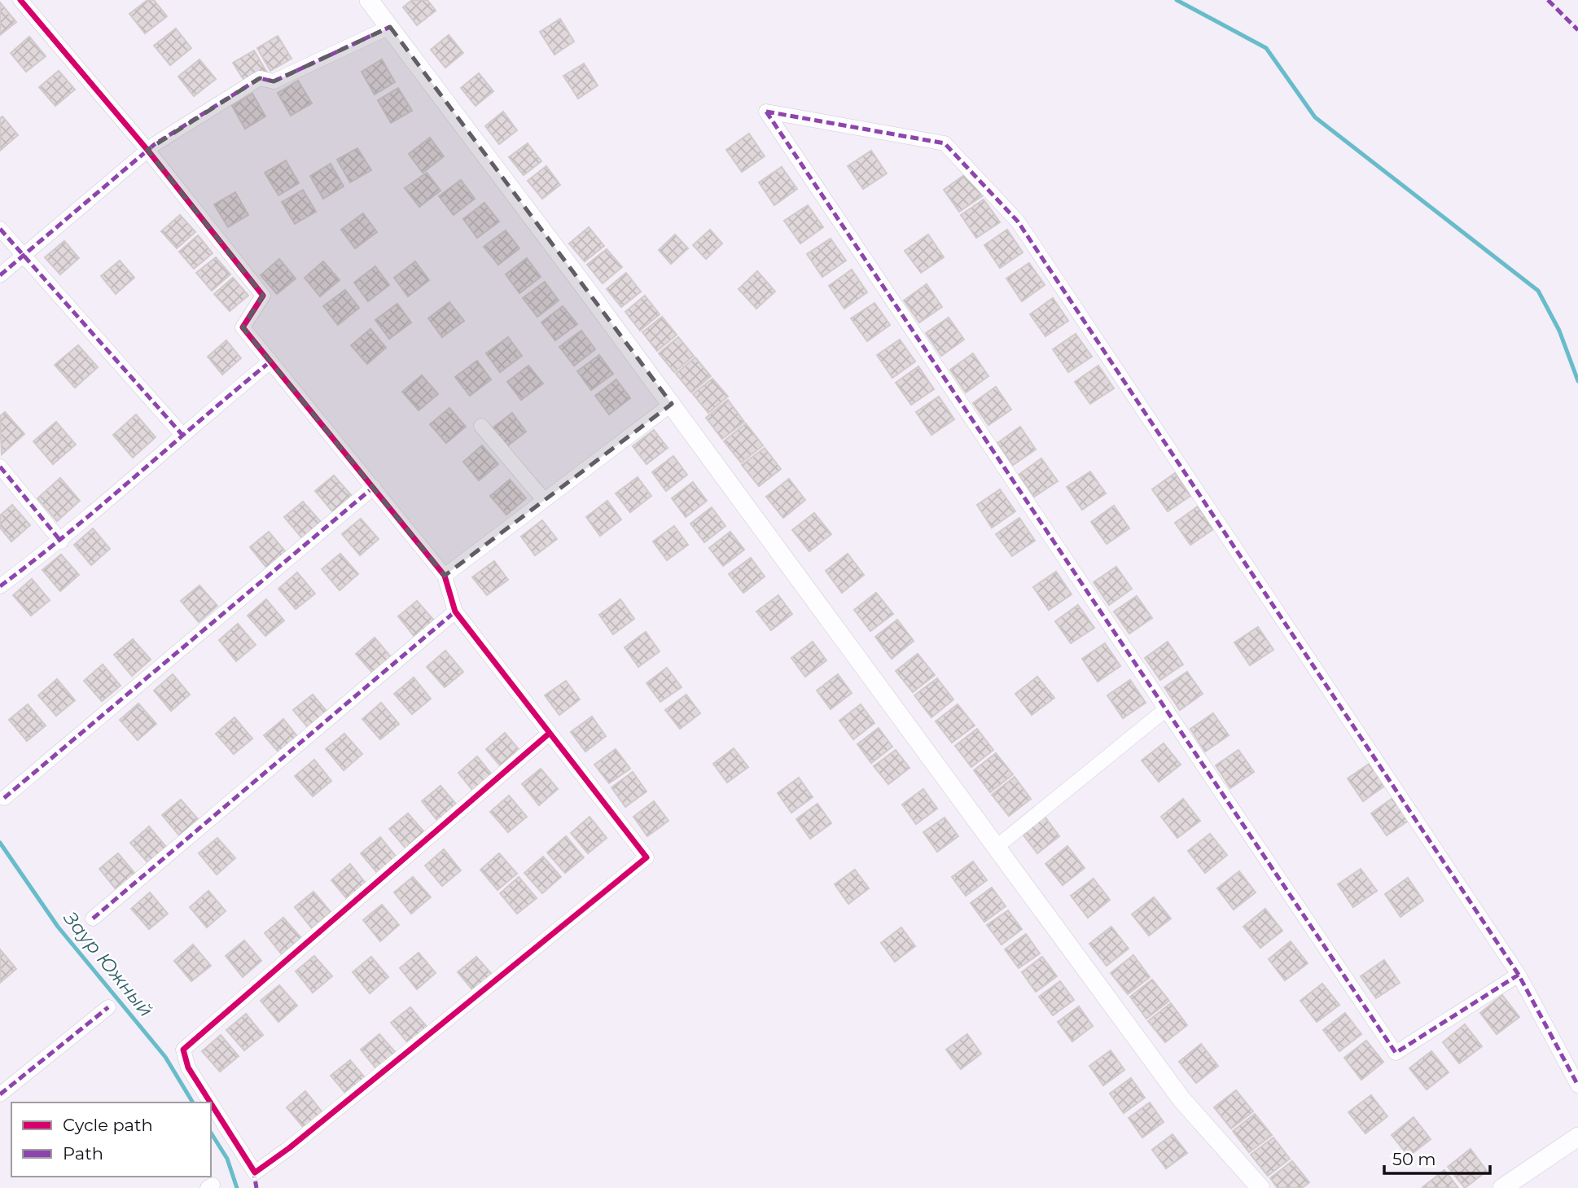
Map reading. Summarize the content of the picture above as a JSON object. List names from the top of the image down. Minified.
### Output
{"water":["Заур Южный"],"legend":["Cycle path","Path"],"scale_bar":"50 m"}
